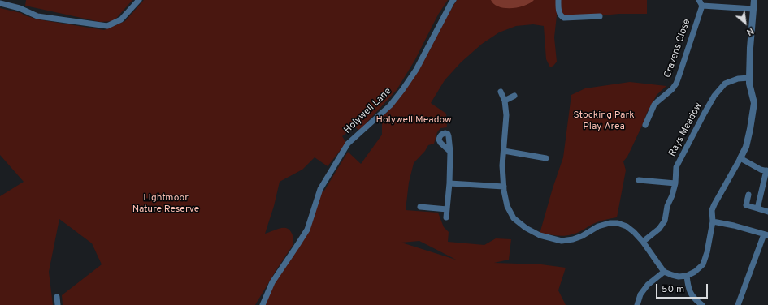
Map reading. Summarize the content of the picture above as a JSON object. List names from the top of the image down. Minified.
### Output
{"streets":{"street":["Cravens Close","Holywell Lane","Rays Meadow"]},"parks":["Stocking Park Play Area","Holywell Meadow","Lightmoor Nature Reserve"],"scale_bar":"50 m","north":"bottom right"}
